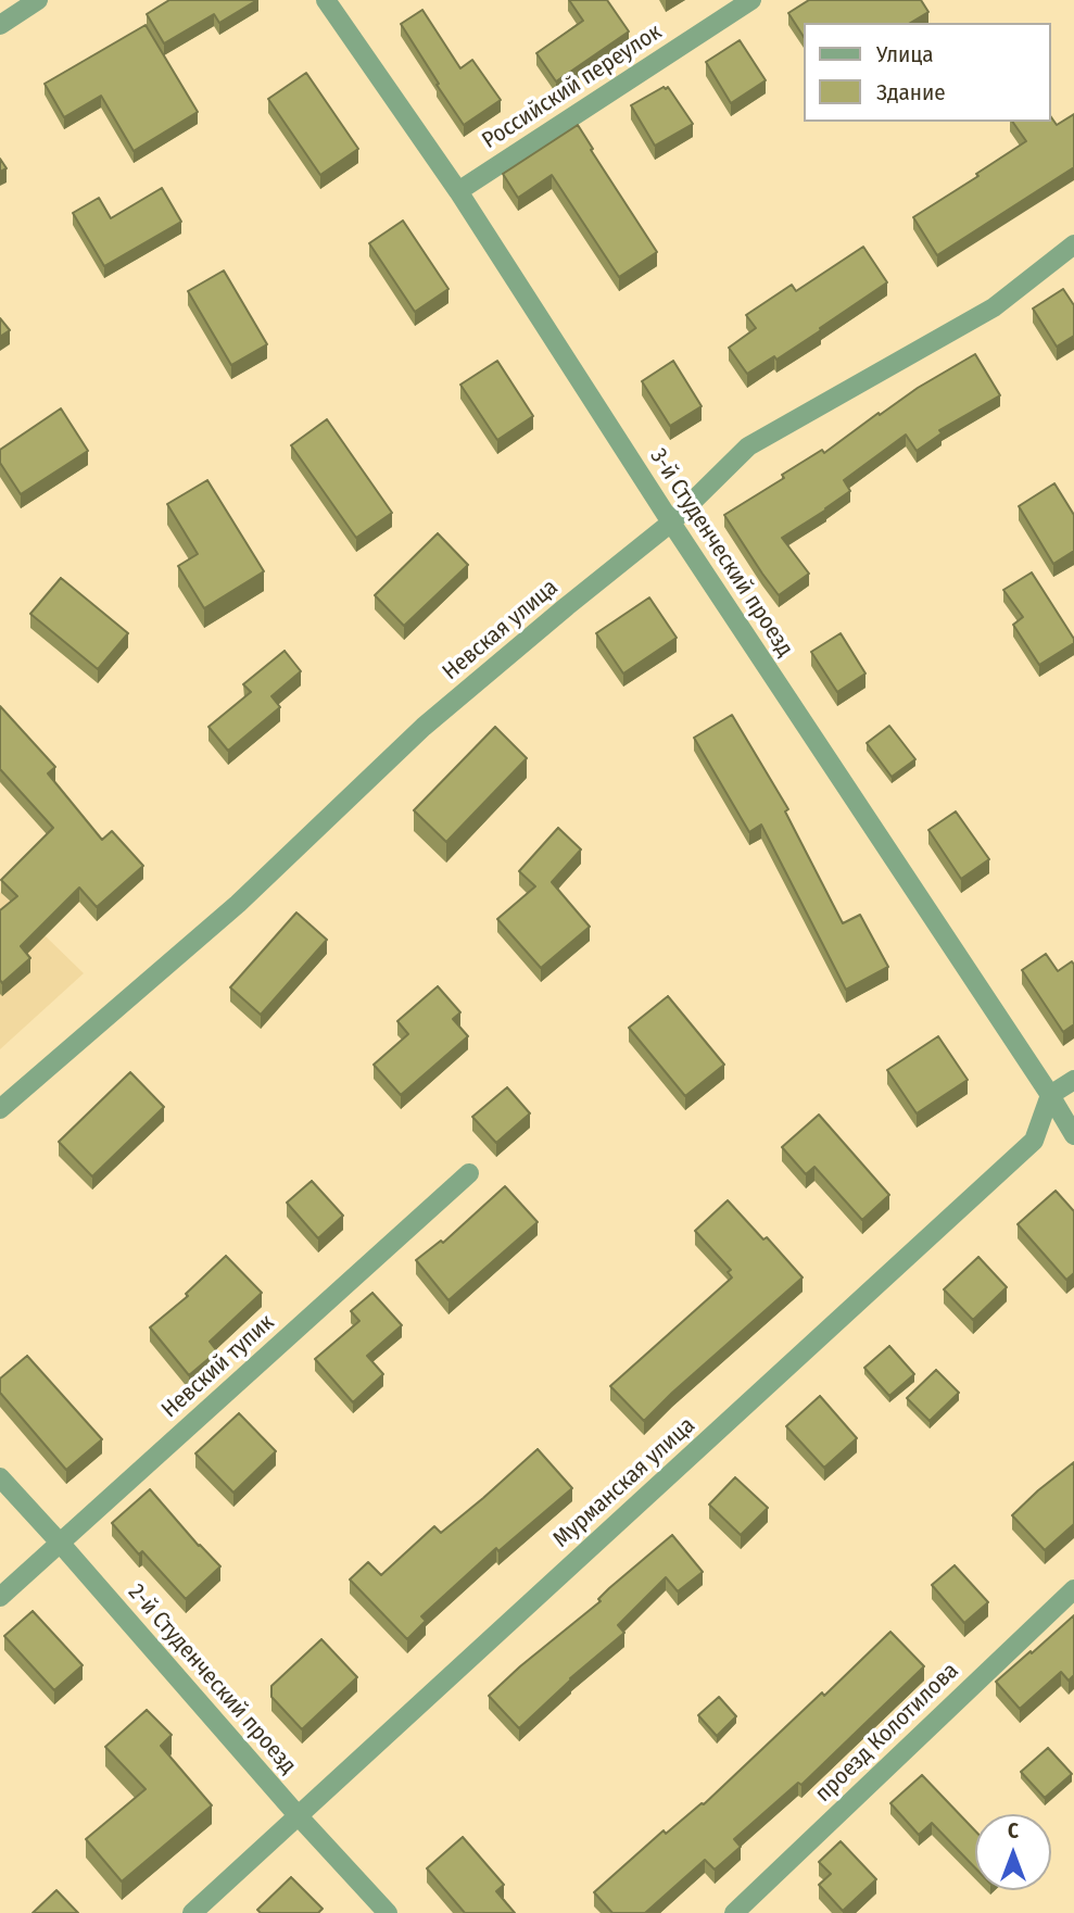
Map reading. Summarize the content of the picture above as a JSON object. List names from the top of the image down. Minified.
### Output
{"streets":{"street":["Российский переулок","3-й Студенческий проезд","Невская улица","Невский тупик","Мурманская улица","2-й Студенческий проезд","проезд Колотилова"]},"crossings":[["Российский переулок","3-й Студенческий проезд"],["3-й Студенческий проезд","Невская улица"],["3-й Студенческий проезд","Мурманская улица"],["Невский тупик","2-й Студенческий проезд"],["Мурманская улица","2-й Студенческий проезд"]],"legend":["Улица","Здание"],"north":"top"}
